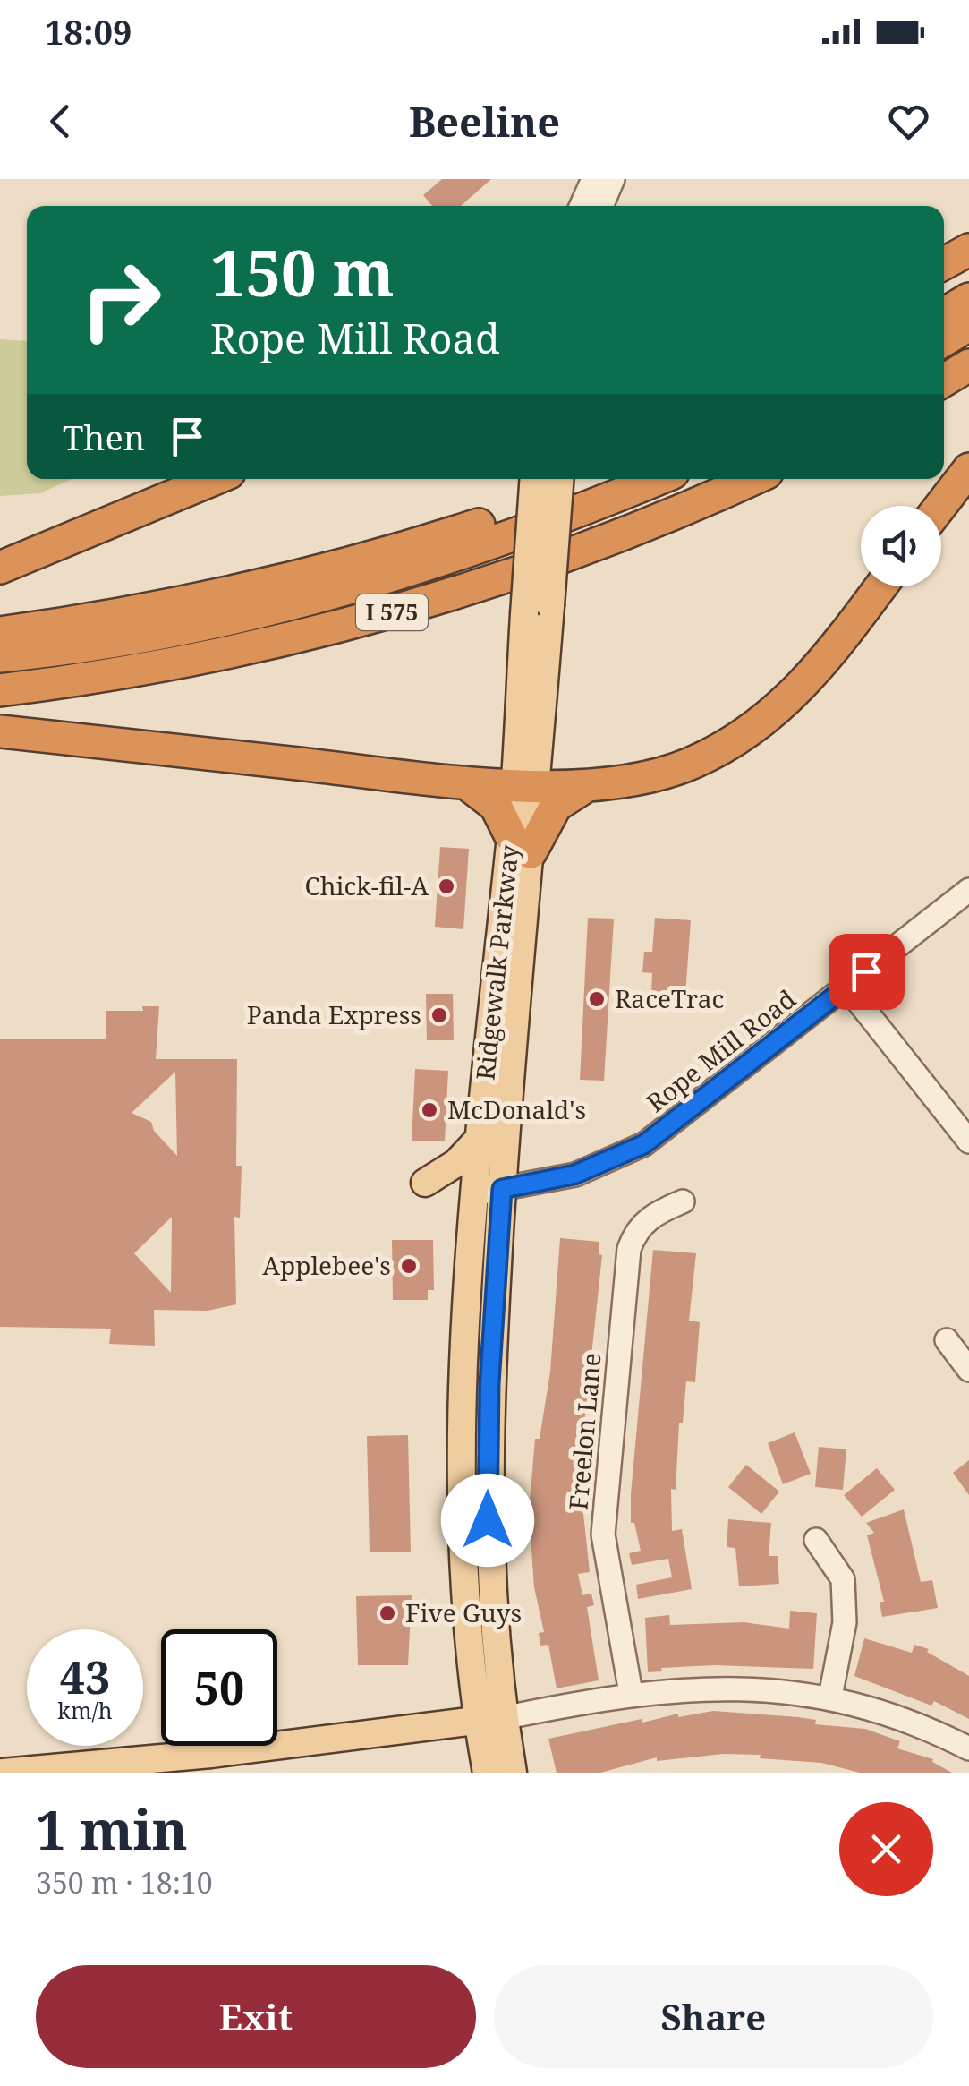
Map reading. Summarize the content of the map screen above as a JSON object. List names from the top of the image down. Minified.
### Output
{"streets":{"highway":["I 575"],"main road":["Ridgewalk Parkway"],"street":["Rope Mill Road","Freelon Lane"]},"crossings":[["Ridgewalk Parkway","Rope Mill Road"]],"places":["Chick-fil-A","RaceTrac","Panda Express","McDonald's","Applebee's","Five Guys"],"page":{"status":"18:09","header":"Beeline","turn":["150 m","Rope Mill Road"],"then":"Then","speed":"43 km/h","limit":"50","heading":["1 min","350 m · 18:10"],"buttons":["Exit","Share"]}}
